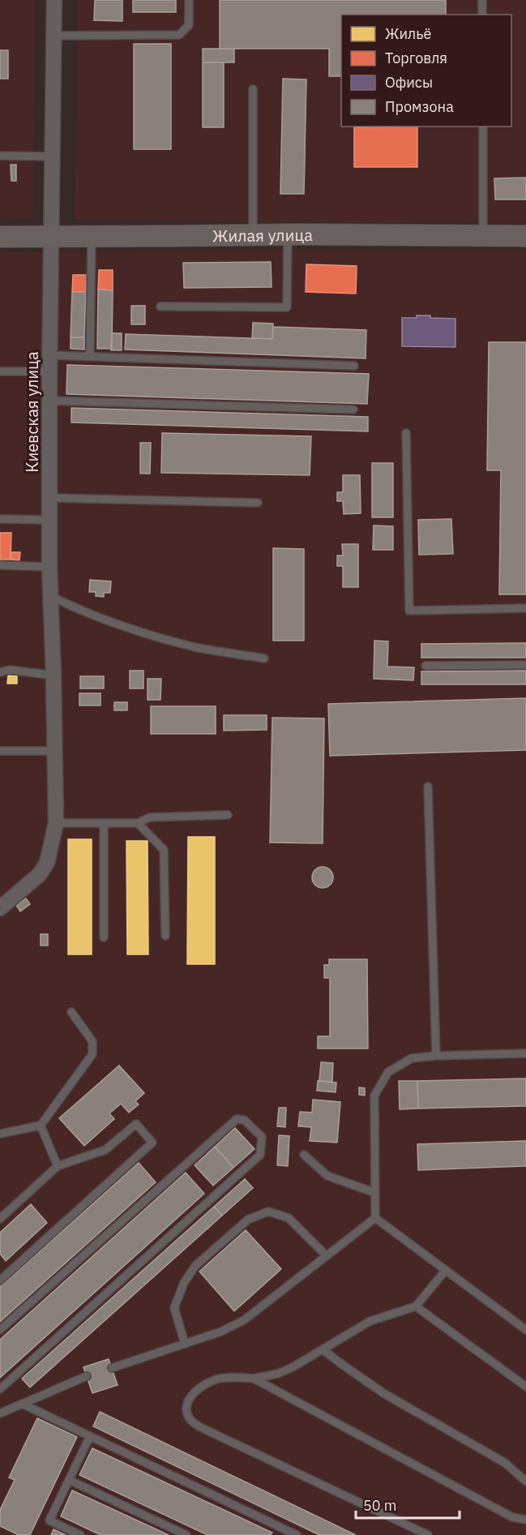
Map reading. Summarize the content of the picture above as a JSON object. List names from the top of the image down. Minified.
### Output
{"streets":{"main road":["Жилая улица"],"street":["Киевская улица"]},"crossings":[["Жилая улица","Киевская улица"]],"legend":["Жильё","Торговля","Офисы","Промзона"],"scale_bar":"50 m"}
